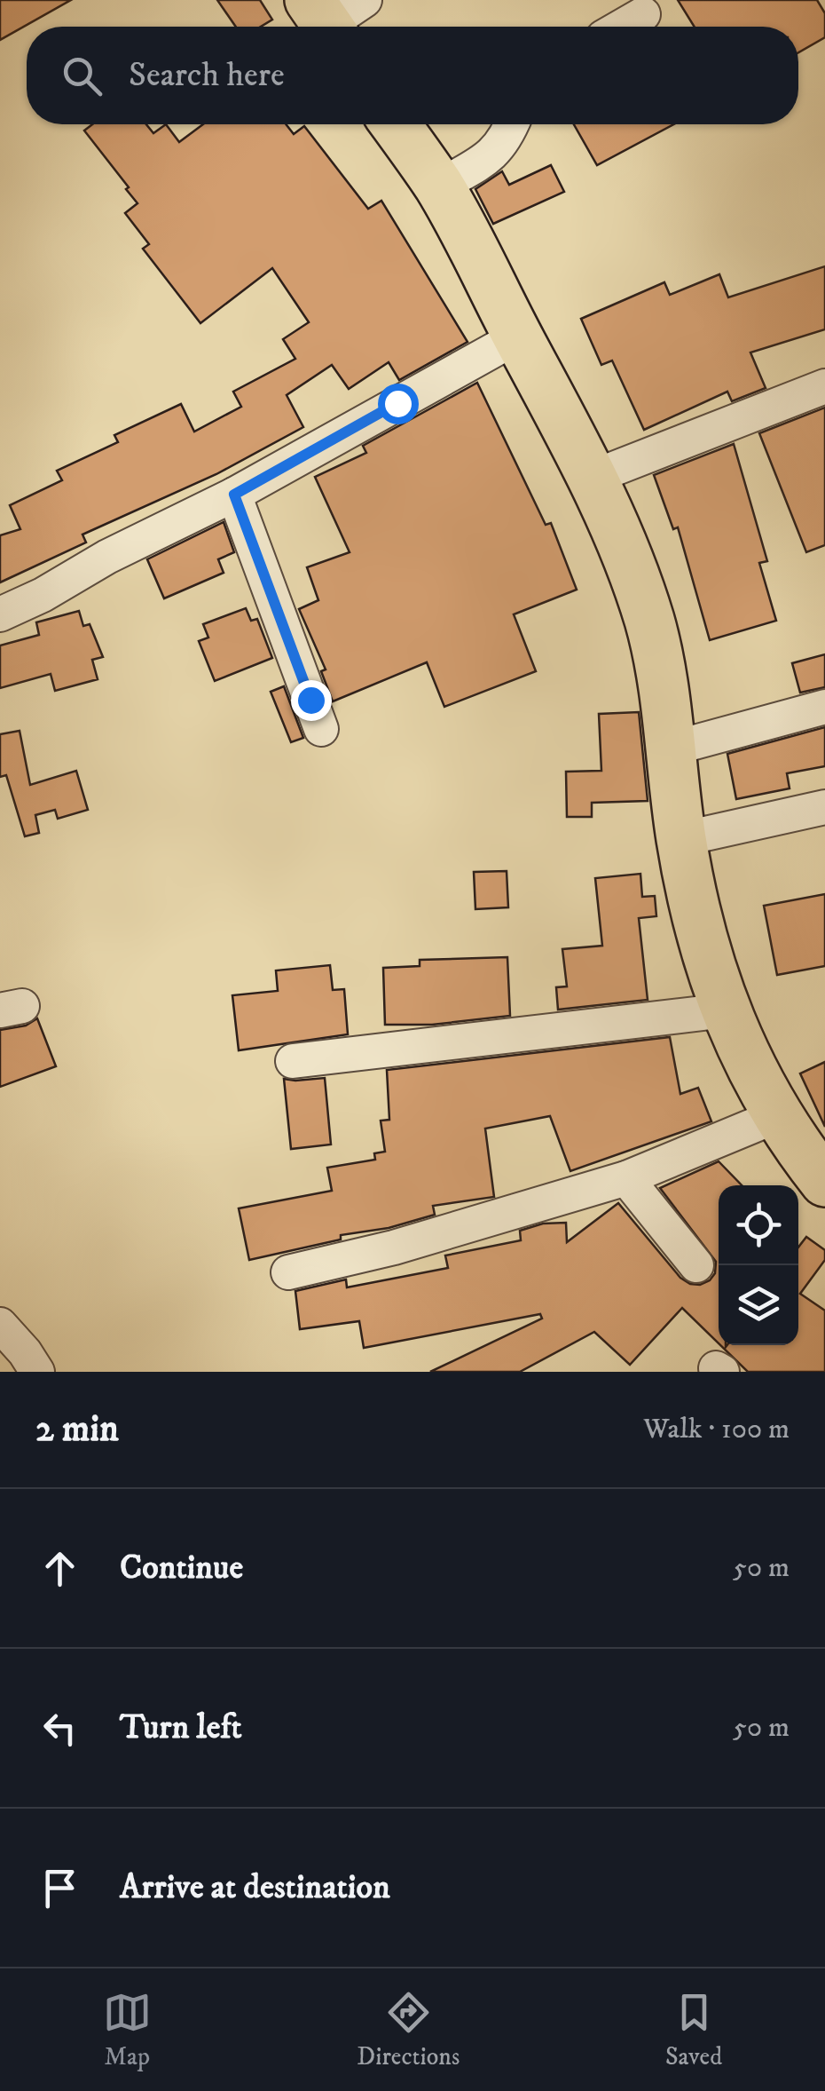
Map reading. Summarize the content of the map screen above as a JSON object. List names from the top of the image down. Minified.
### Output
{"page":{"search":"Search here","heading":["2 min","Walk · 100 m"],"list":[["Continue","50 m"],["Turn left","50 m"],"Arrive at destination"],"nav":["Map","Directions","Saved"]}}
